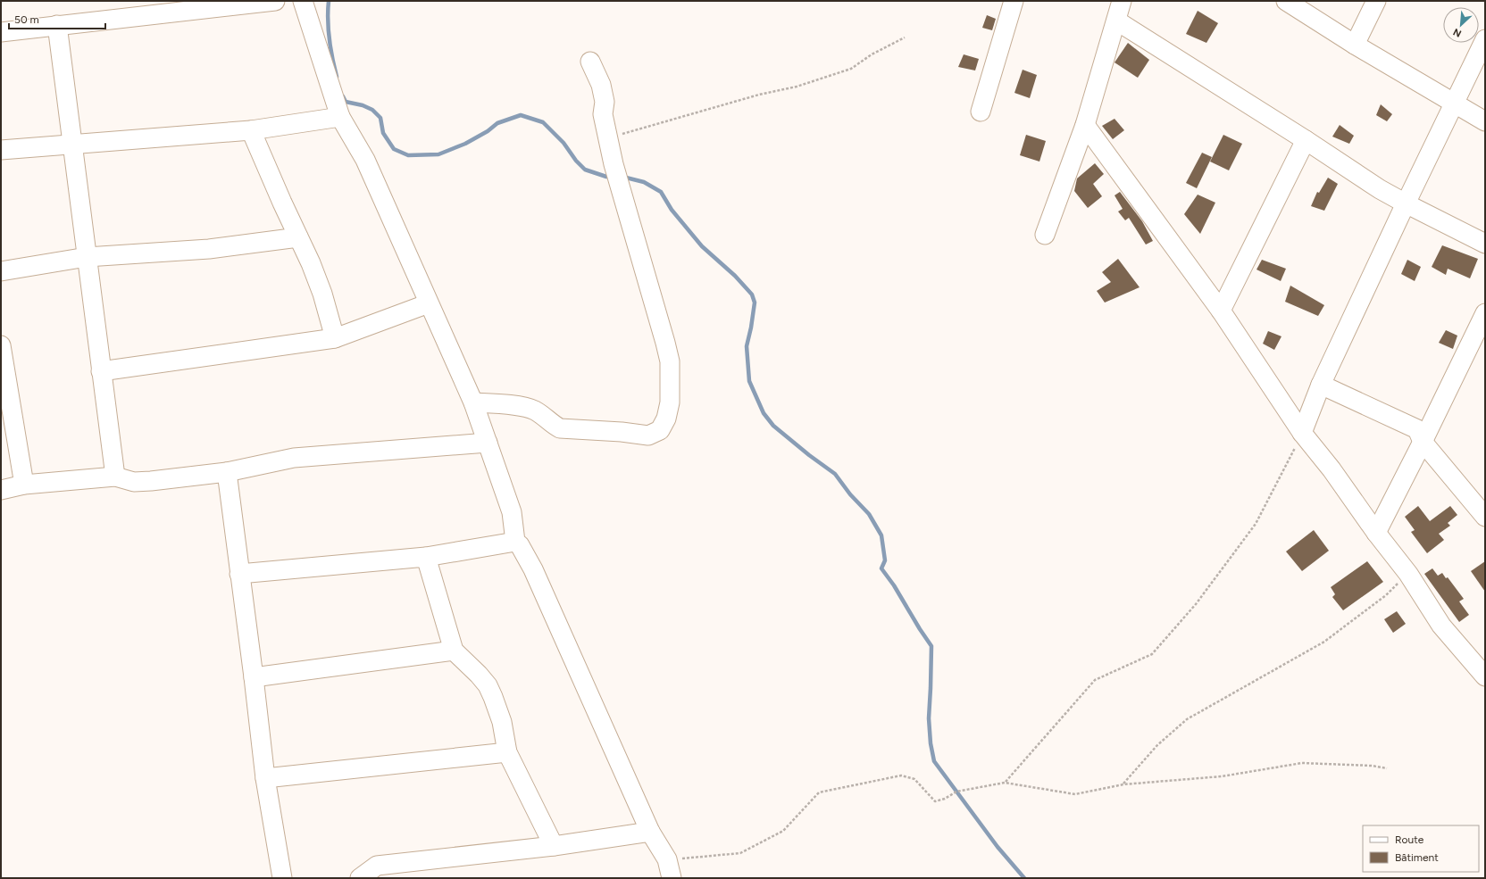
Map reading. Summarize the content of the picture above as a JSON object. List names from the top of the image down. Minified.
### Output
{"legend":["Route","Bâtiment"],"scale_bar":"50 m","north":"bottom left"}
